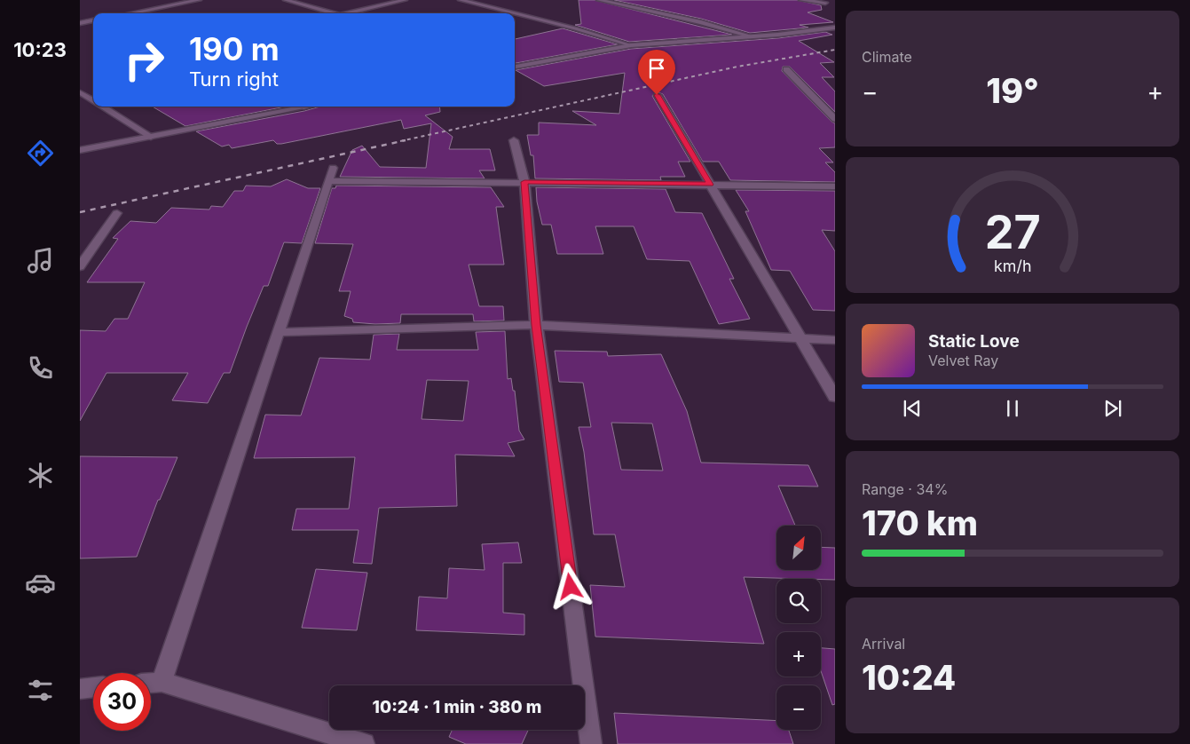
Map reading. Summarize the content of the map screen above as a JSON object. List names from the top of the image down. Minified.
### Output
{"north":"top right","page":{"tabs":"10:23","tile":["Climate",["Range · 34%","170 km"],["Arrival","10:24"]],"turn":["190 m","Turn right"],"heat":["−","19°","+"],"song":["Static Love","Velvet Ray"],"map_buttons":["+","−"],"limit":"30","trip":"10:24 · 1 min · 380 m","gauge":["27","km/h"]}}
